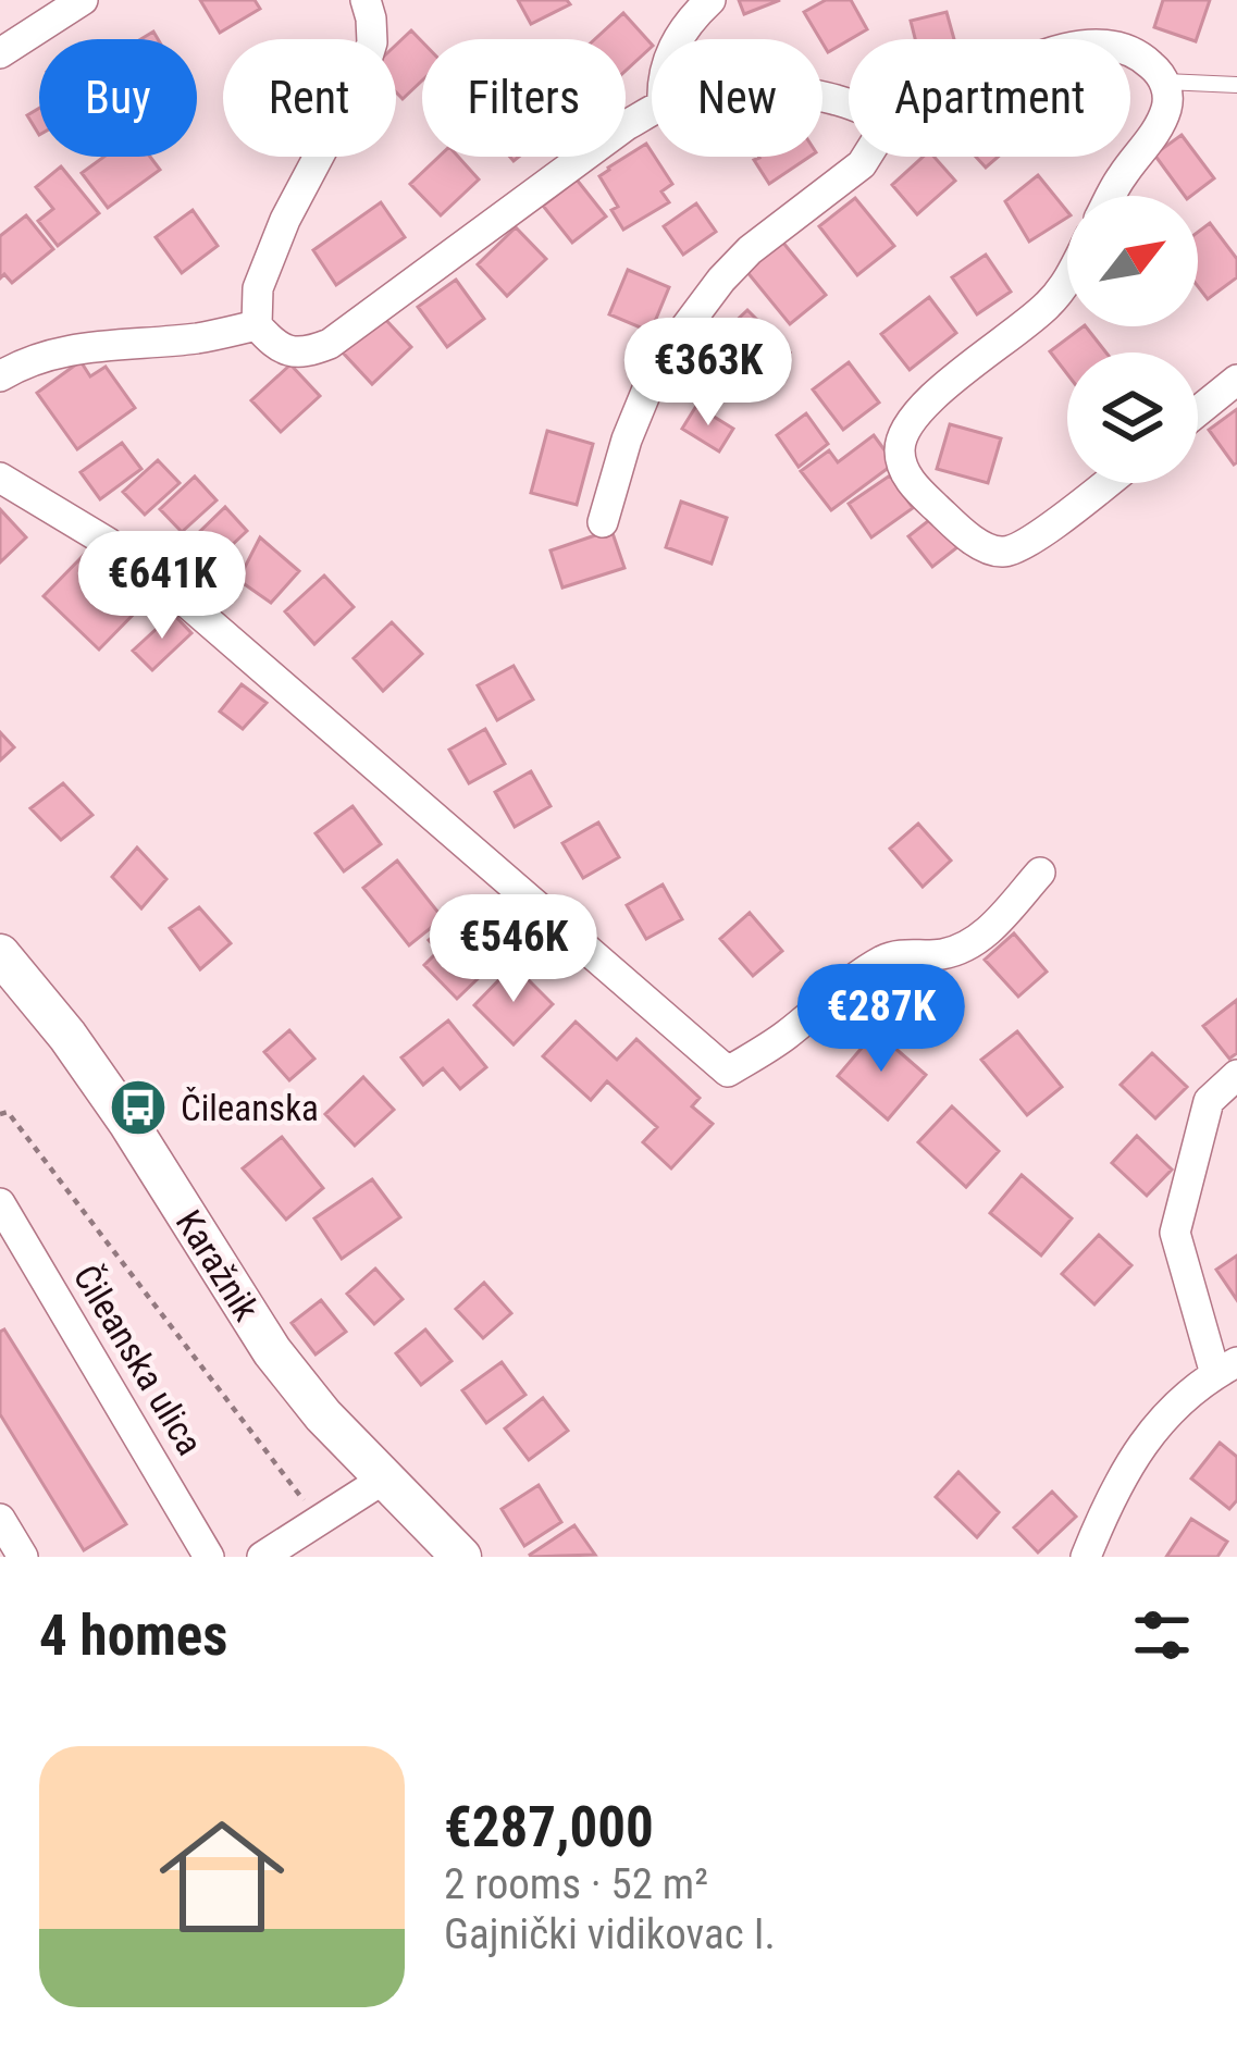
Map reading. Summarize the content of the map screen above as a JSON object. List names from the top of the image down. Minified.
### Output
{"streets":{"street":["Karažnik","Čileanska ulica"]},"places":{"bus stop":["Čileanska"]},"north":"top right","page":{"chip":["Buy","Rent","Filters","New","Apartment"],"price":["€363K","€641K","€546K","€287K"],"heading":"4 homes","list":[{"name":"€287,000","note":"2 rooms · 52 m² · Gajnički vidikovac I."}]}}
